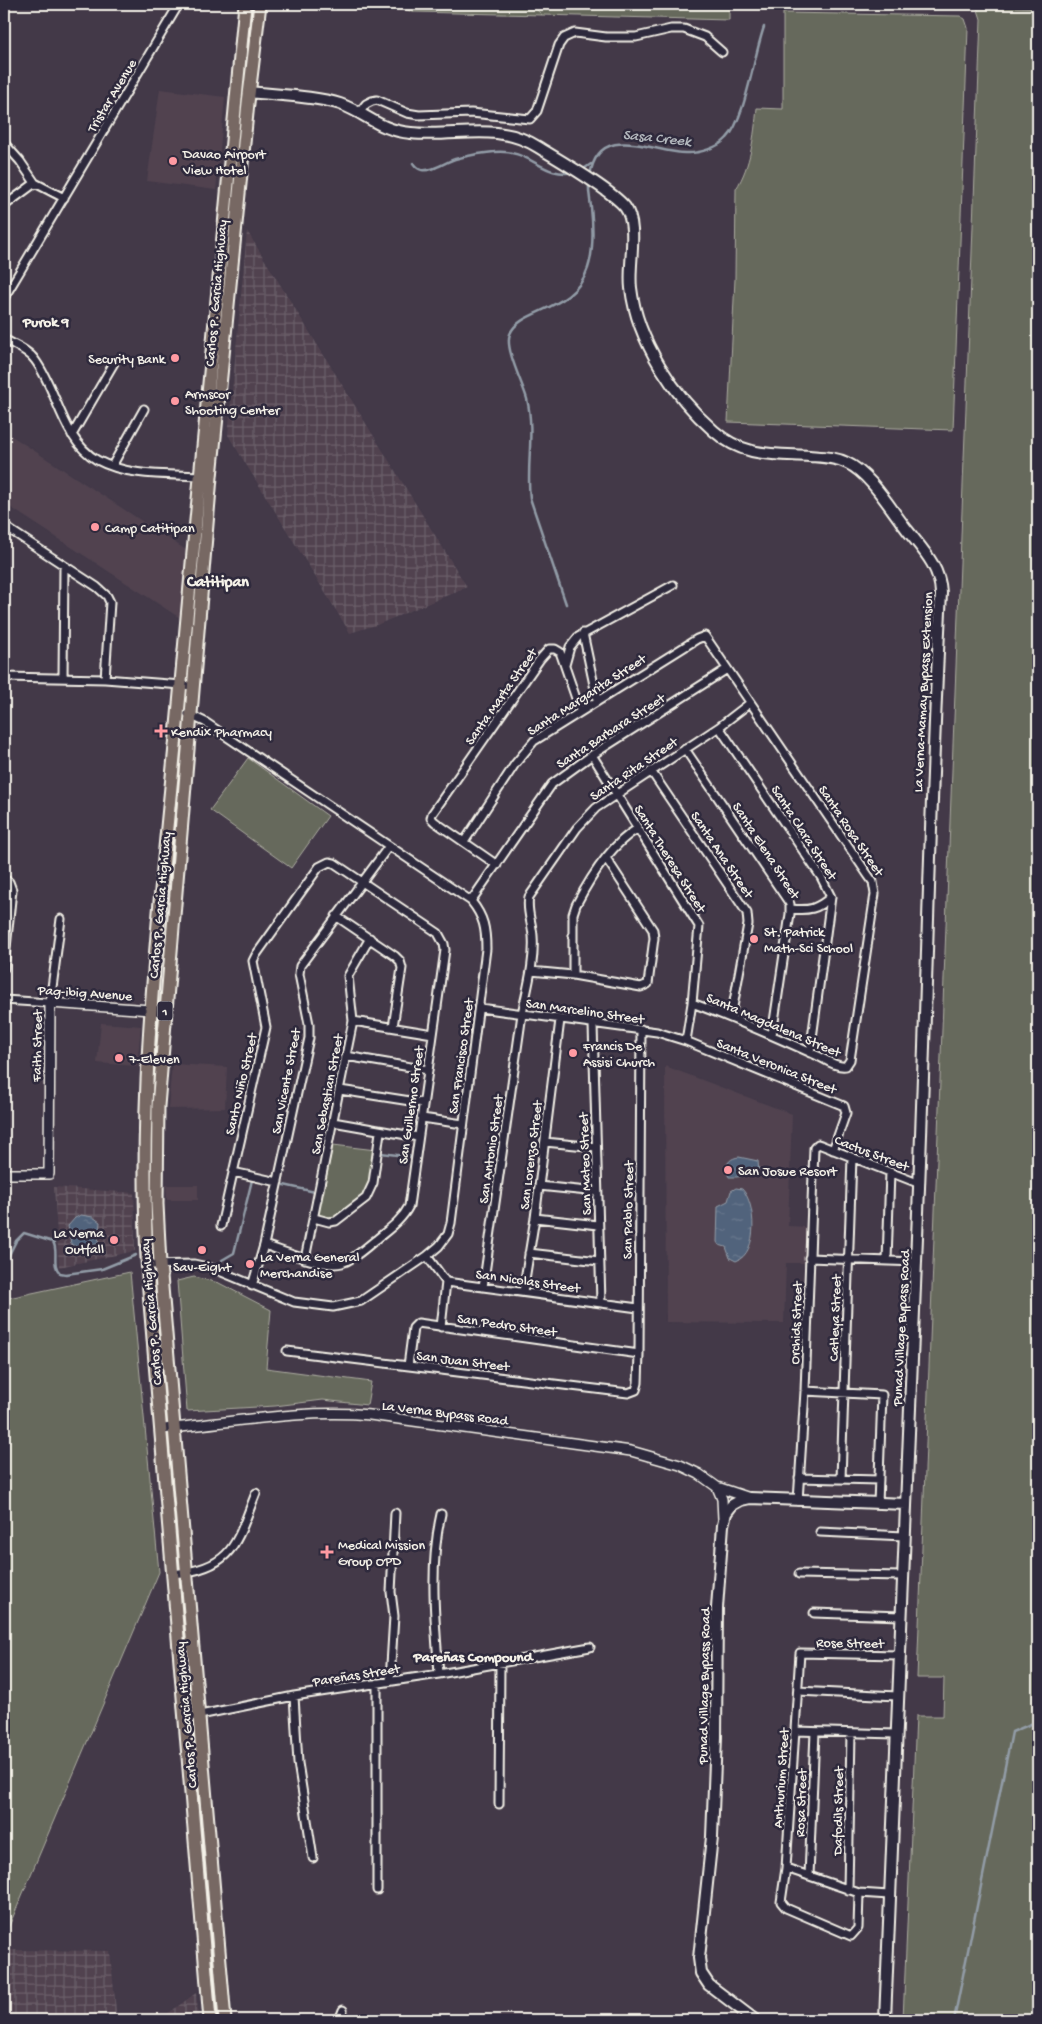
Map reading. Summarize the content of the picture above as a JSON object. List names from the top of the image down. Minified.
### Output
{"streets":{"highway":["Carlos P. Garcia Highway","1"],"main road":["La Verna-Mamay Bypass Extension","Punad Village Bypass Road"],"street":["Tristar Avenue","Santa Margarita Street","Santa Marta Street","Santa Barbara Street","Santa Rita Street","Santa Rosa Street","Santa Clara Street","Santa Elena Street","Santa Ana Street","Santa Theresa Street","Pag-ibig Avenue","San Marcelino Street","Santa Magdalena Street","Faith Street","San Francisco Street","Santa Veronica Street","San Vicente Street","Santo Niño Street","San Sebastian Street","San Guillermo Street","San Antonio Street","Cactus Street","San Lorenzo Street","San Mateo Street","San Pablo Street","San Nicolas Street","Catleya Street","Orchids Street","San Pedro Street","San Juan Street","La Verna Bypass Road","Rose Street","Pareñas Street","Anthurium Street","Rosa Street","Dafodils Street"]},"crossings":[["Carlos P. Garcia Highway","La Verna-Mamay Bypass Extension"],["Carlos P. Garcia Highway","Pag-ibig Avenue"],["Carlos P. Garcia Highway","San Francisco Street"],["Carlos P. Garcia Highway","La Verna Bypass Road"],["Carlos P. Garcia Highway","Pareñas Street"],["La Verna-Mamay Bypass Extension","Cactus Street"],["La Verna-Mamay Bypass Extension","Punad Village Bypass Road"],["Santa Margarita Street","Santa Marta Street"],["Santa Margarita Street","Santa Rosa Street"],["Santa Barbara Street","Santa Rosa Street"],["Santa Barbara Street","Santa Theresa Street"],["Santa Barbara Street","San Francisco Street"],["Santa Rita Street","Santa Rosa Street"],["Santa Rita Street","Santa Clara Street"],["Santa Rita Street","Santa Elena Street"],["Santa Rita Street","Santa Ana Street"],["Santa Rita Street","Santa Theresa Street"],["Santa Rita Street","San Marcelino Street"],["Santa Rita Street","San Antonio Street"],["Santa Rosa Street","Santa Magdalena Street"],["Santa Clara Street","Santa Magdalena Street"],["Santa Elena Street","Santa Magdalena Street"],["Santa Ana Street","Santa Magdalena Street"],["Santa Theresa Street","San Marcelino Street"],["Santa Theresa Street","Santa Magdalena Street"],["Santa Theresa Street","Santa Veronica Street"],["Pag-ibig Avenue","Faith Street"],["San Marcelino Street","San Francisco Street"],["San Marcelino Street","Santa Veronica Street"],["San Marcelino Street","San Antonio Street"],["San Marcelino Street","San Lorenzo Street"],["San Marcelino Street","San Mateo Street"],["San Marcelino Street","San Pablo Street"],["San Francisco Street","San Vicente Street"],["Santa Veronica Street","Cactus Street"],["San Vicente Street","Santo Niño Street"],["San Vicente Street","San Guillermo Street"],["Santo Niño Street","San Guillermo Street"],["San Sebastian Street","San Guillermo Street"],["San Antonio Street","San Nicolas Street"],["Cactus Street","Catleya Street"],["Cactus Street","Orchids Street"],["Cactus Street","Punad Village Bypass Road"],["San Lorenzo Street","San Nicolas Street"],["San Mateo Street","San Nicolas Street"],["San Pablo Street","San Nicolas Street"],["San Pablo Street","San Pedro Street"],["San Pablo Street","San Juan Street"],["San Pedro Street","San Juan Street"],["Punad Village Bypass Road","Rose Street"],["Rose Street","Anthurium Street"]],"districts":["Purok 9","Catitipan","Pareñas Compound"],"water":["Sasa Creek"],"places":{"other":["Davao Airport View Hotel","Security Bank","Armscor Shooting Center","Camp Catitipan","St. Patrick Math-Sci School","Francis De Assisi Church","7-Eleven","San Josue Resort","La Verna Outfall","Sav-Eight","La Verna General Merchandise"],"health":["Kendix Pharmacy","Medical Mission Group OPD"]}}
